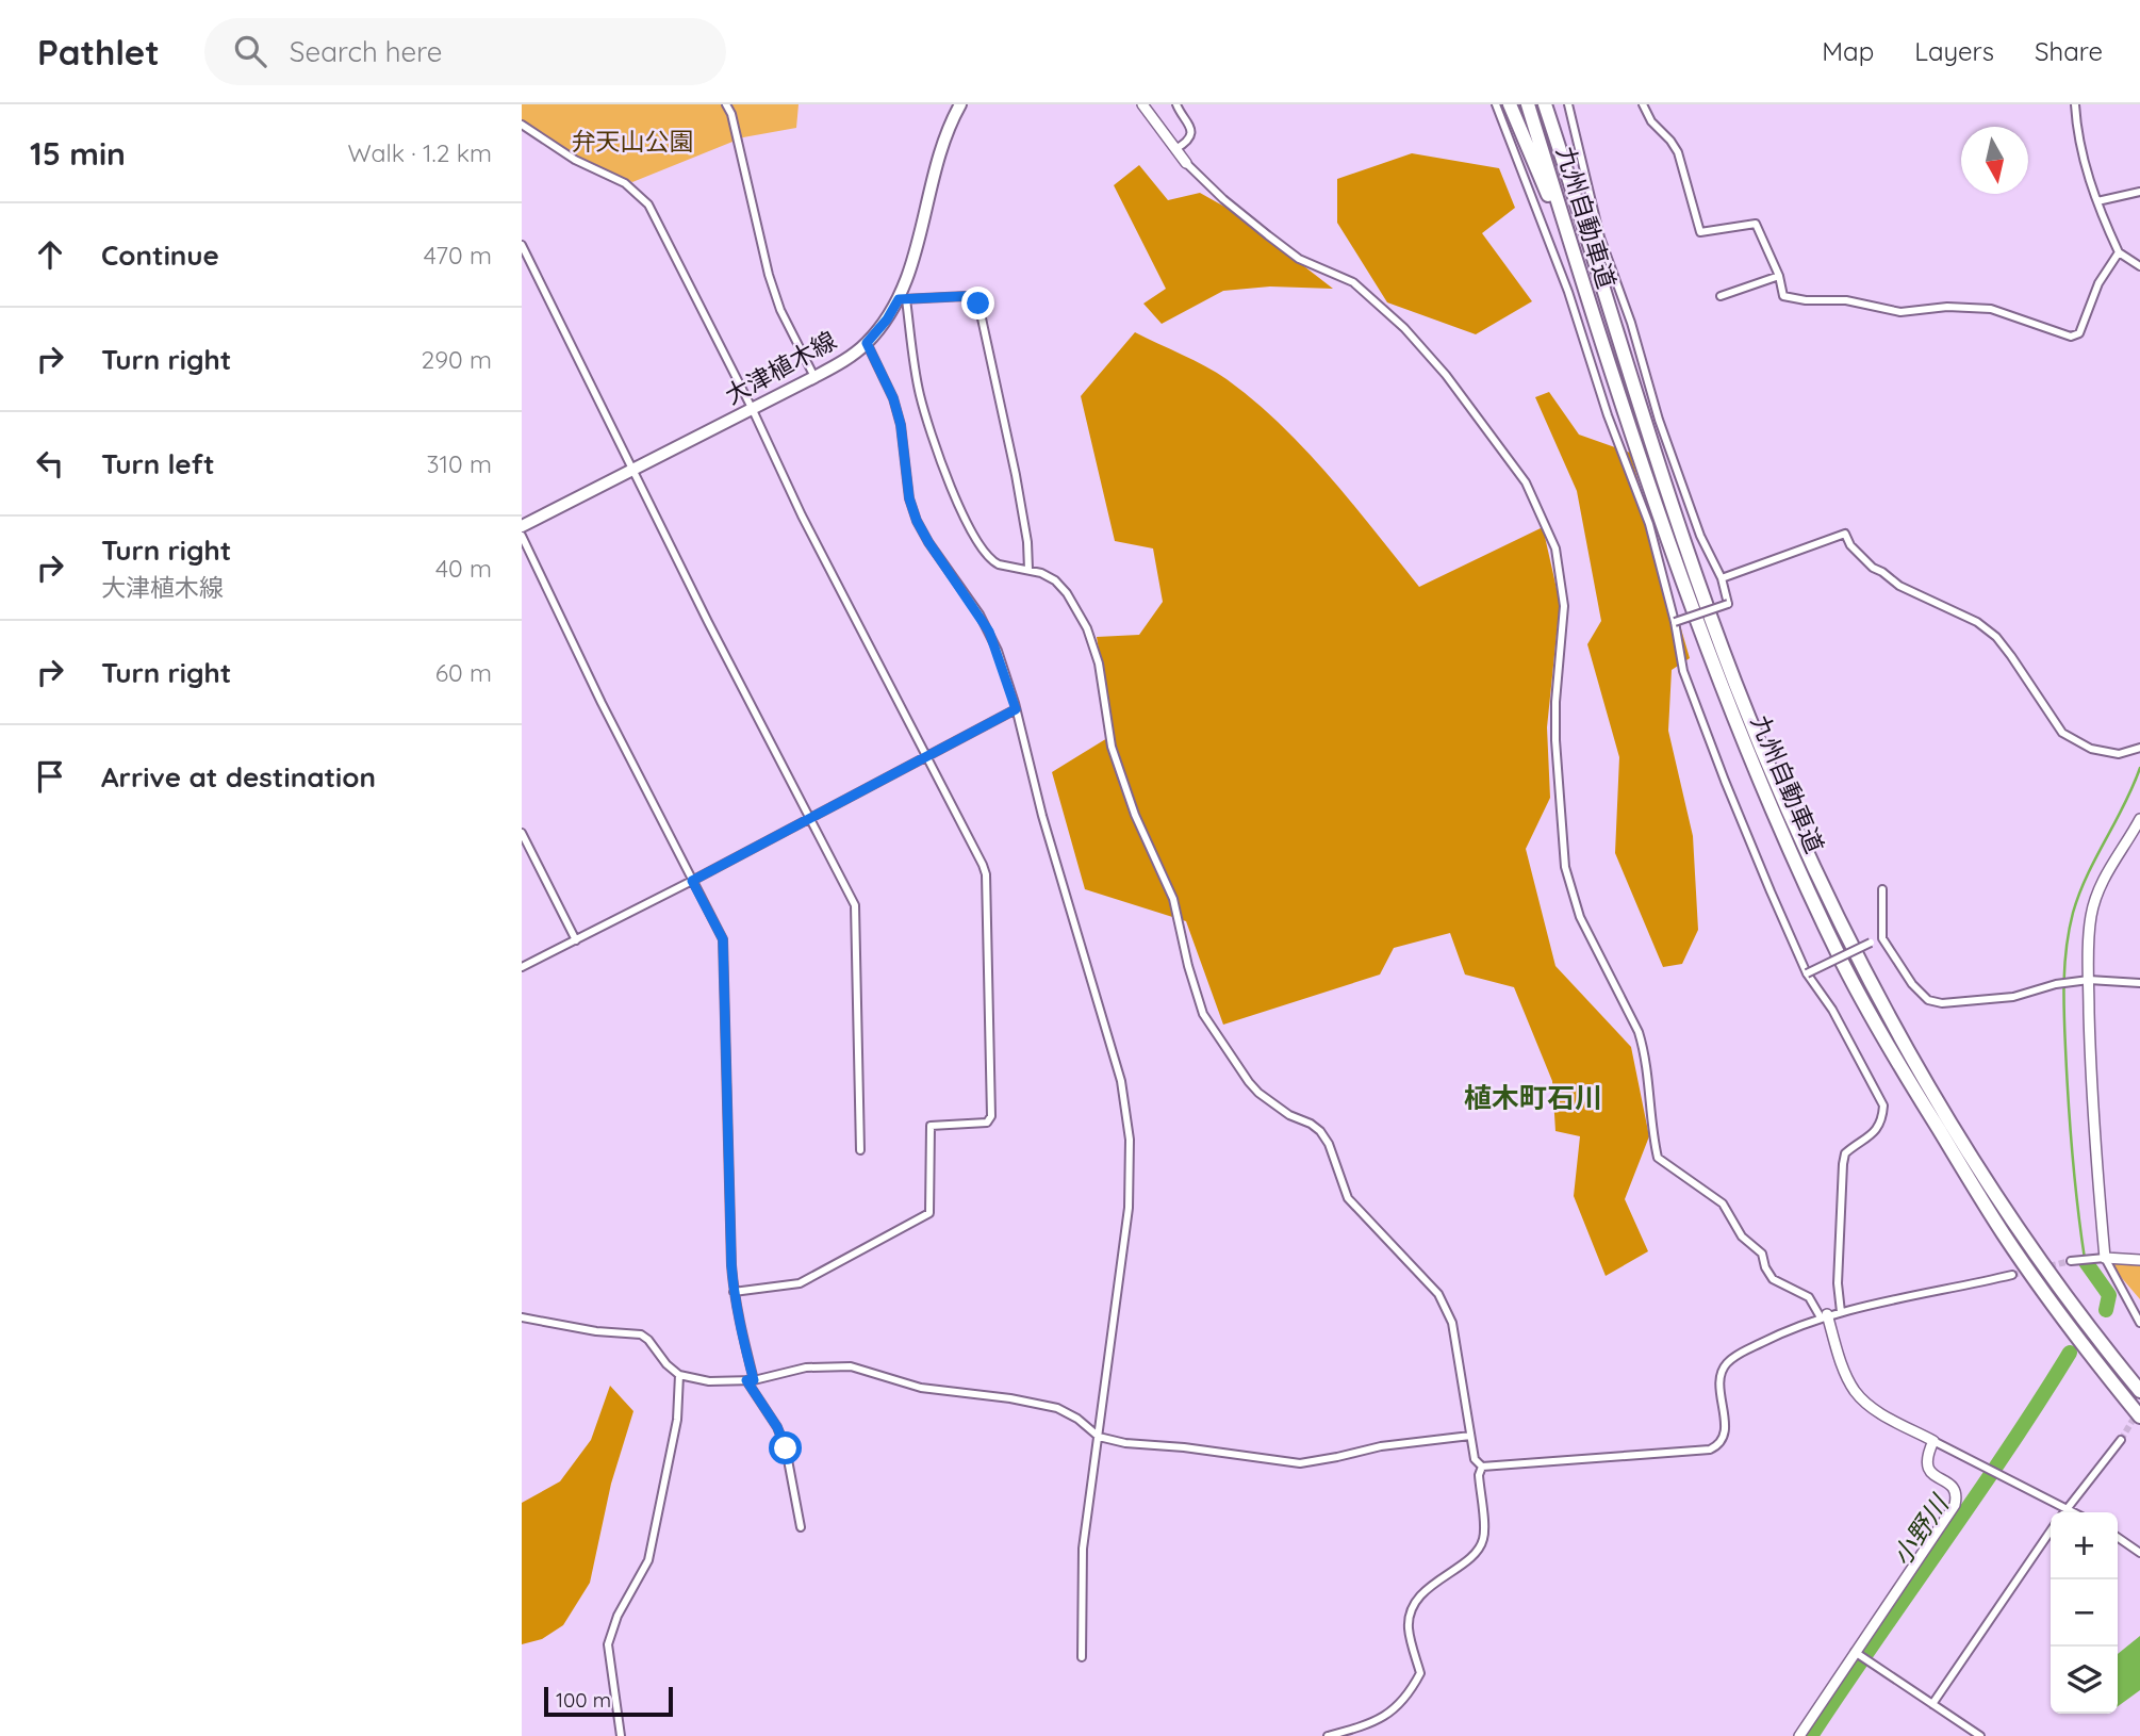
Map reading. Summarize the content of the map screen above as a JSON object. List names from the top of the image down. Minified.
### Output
{"streets":{"highway":["九州自動車道"],"main road":["大津植木線"]},"districts":["植木町石川"],"water":["小野川"],"parks":["弁天山公園"],"scale_bar":"100 m","north":"bottom","page":{"header":"Pathlet","search":"Search here","nav":["Map","Layers","Share"],"heading":["15 min","Walk · 1.2 km"],"list":[["Continue","470 m"],["Turn right","290 m"],["Turn left","310 m"],["Turn right","大津植木線","40 m"],["Turn right","60 m"],"Arrive at destination"],"map_buttons":["+","−"],"scale":"100 m"}}
